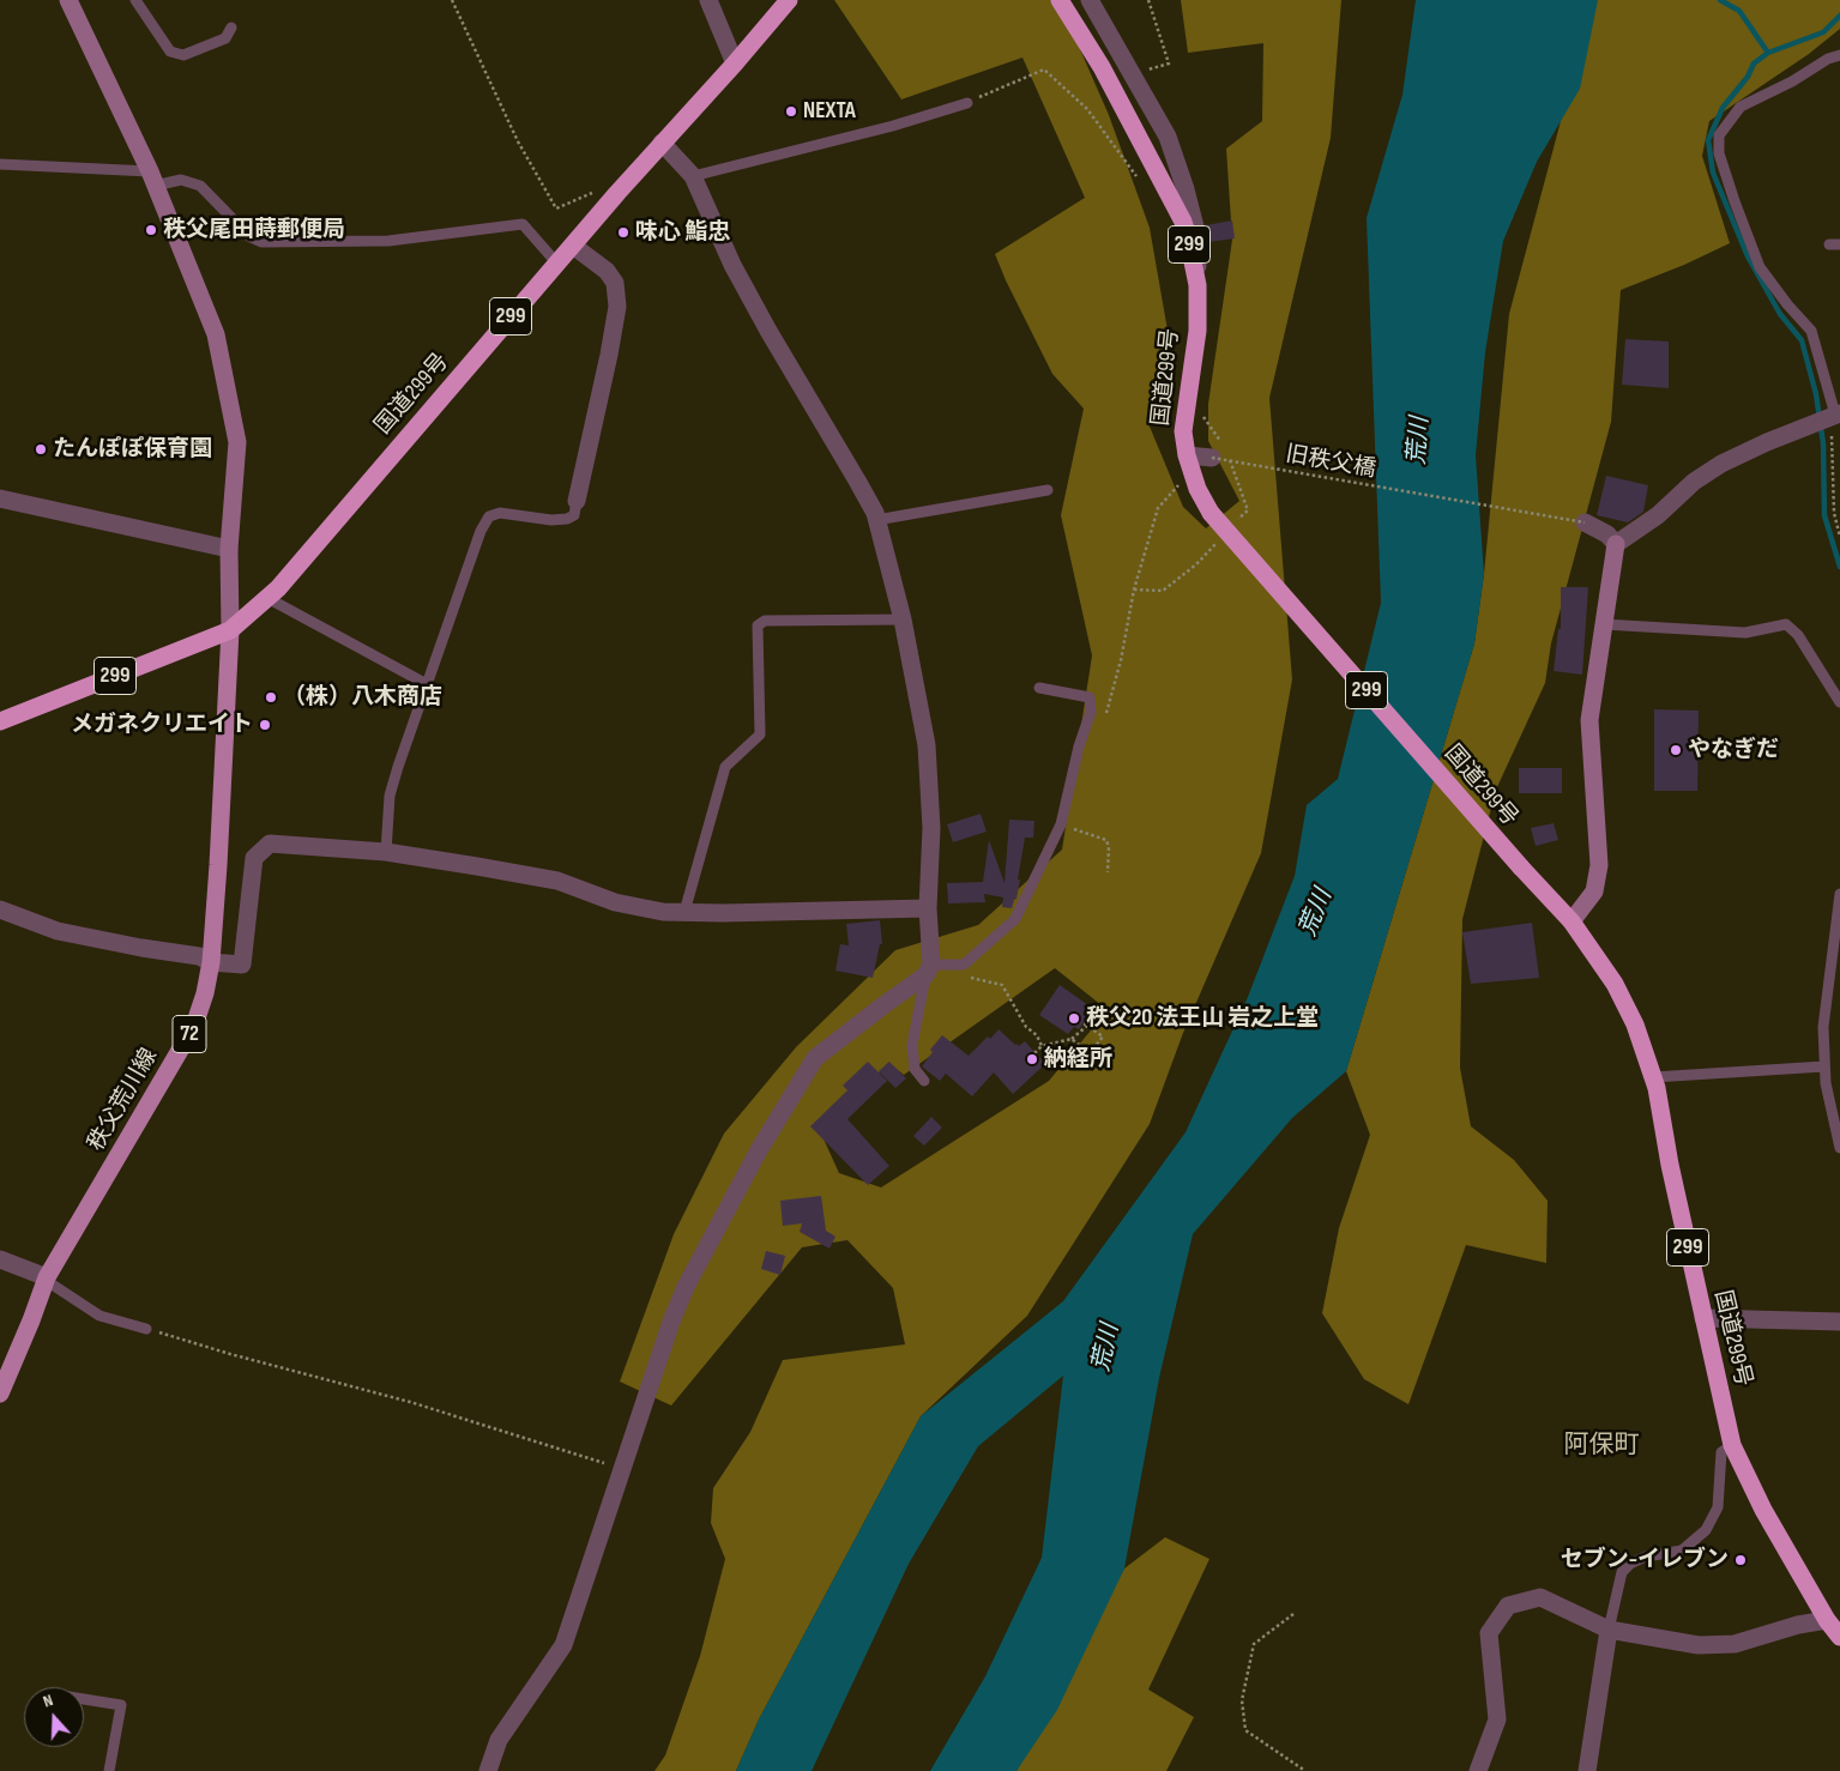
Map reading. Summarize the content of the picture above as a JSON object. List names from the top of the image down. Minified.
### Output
{"streets":{"highway":["299","国道299号"],"main road":["72","秩父荒川線"],"path":["旧秩父橋"]},"crossings":[["国道299号","秩父荒川線"]],"districts":["阿保町"],"water":["荒川"],"places":["NEXTA","秩父尾田蒔郵便局","味心 鮨忠","たんぽぽ保育園","（株）八木商店","メガネクリエイト","やなぎだ","秩父20 法王山 岩之上堂","納経所","セブン-イレブン"],"north":"top"}
